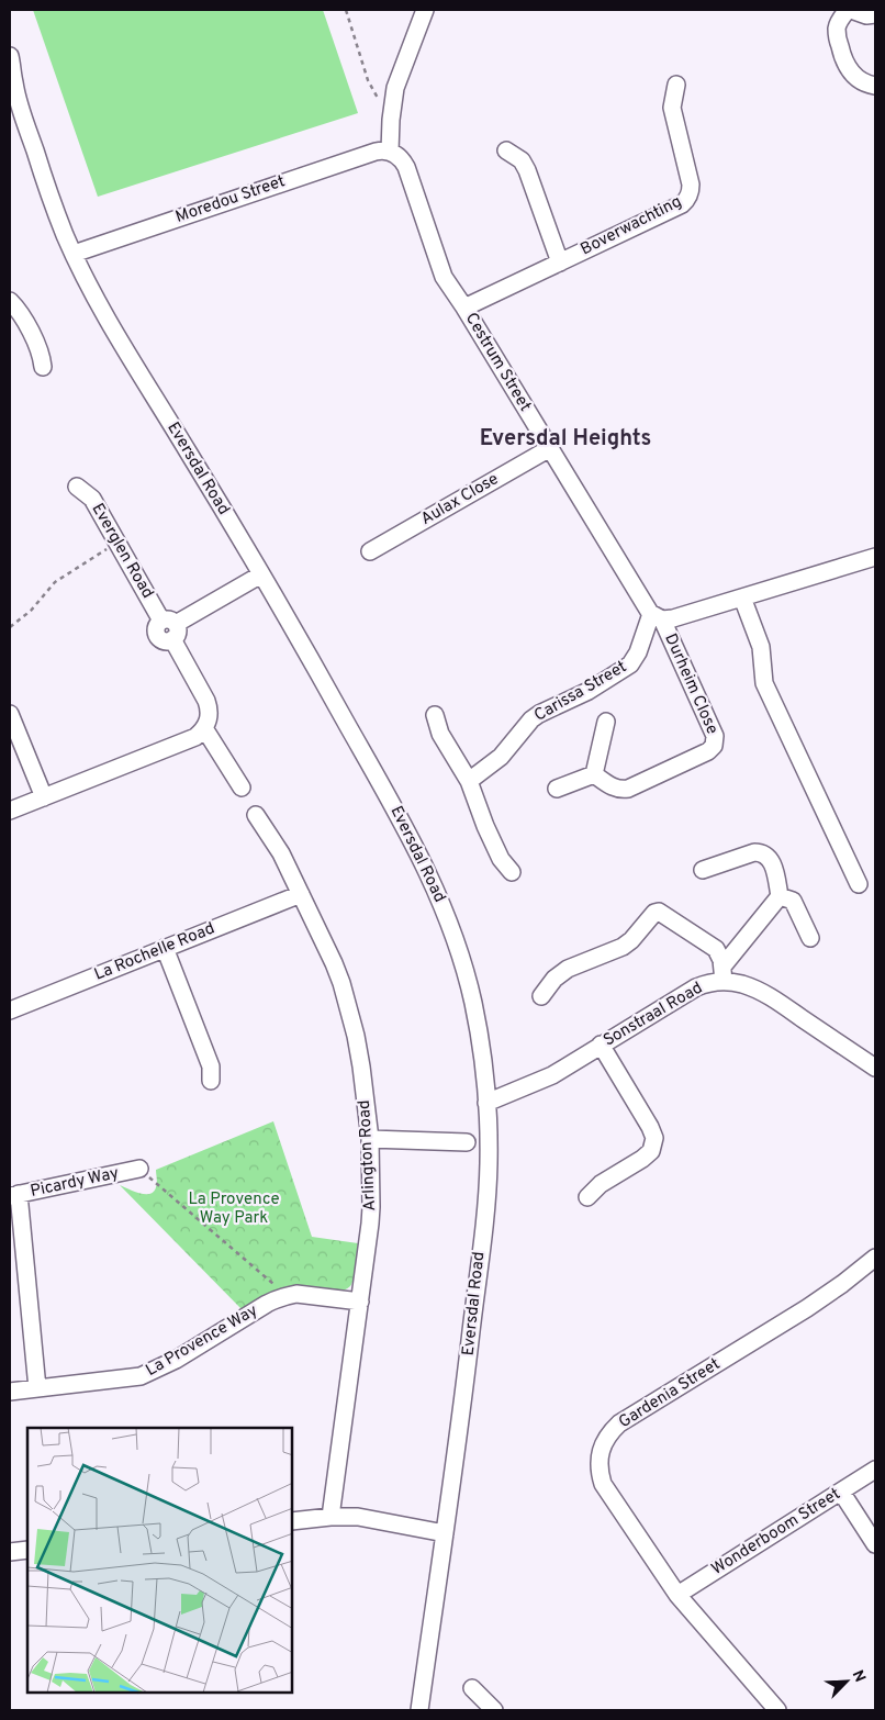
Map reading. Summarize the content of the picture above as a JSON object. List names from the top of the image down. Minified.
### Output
{"streets":{"street":["Moredou Street","Boverwachting","Cestrum Street","Eversdal Road","Aulax Close","Everglen Road","Durheim Close","Carissa Street","La Rochelle Road","Sonstraal Road","Arlington Road","Picardy Way","La Provence Way","Gardenia Street","Wonderboom Street"]},"crossings":[["Moredou Street","Cestrum Street"],["Moredou Street","Eversdal Road"],["Boverwachting","Cestrum Street"],["Cestrum Street","Aulax Close"],["Cestrum Street","Durheim Close"],["Cestrum Street","Carissa Street"],["Eversdal Road","Sonstraal Road"],["Durheim Close","Carissa Street"],["La Rochelle Road","Arlington Road"],["Arlington Road","La Provence Way"],["Gardenia Street","Wonderboom Street"]],"districts":["Eversdal Heights"],"parks":["La Provence Way Park"],"north":"top right"}
